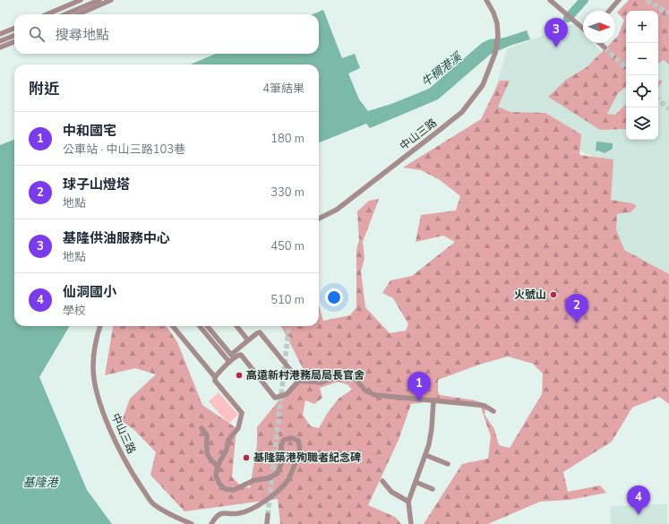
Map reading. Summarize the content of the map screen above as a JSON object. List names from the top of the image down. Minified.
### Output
{"streets":{"street":["中山三路"]},"water":["牛稠港溪","基隆港"],"places":["火號山","高遠新村港務局局長官舍","基隆築港殉職者紀念碑"],"north":"right","page":{"map_buttons":["+","−"],"search":"搜尋地點","pins":["3","2","1","4"],"heading":["附近","4筆結果"],"list":[{"mark":"1","name":"中和國宅","note":"公車站 · 中山三路103巷","value":"180 m"},{"mark":"2","name":"球子山燈塔","note":"地點","value":"330 m"},{"mark":"3","name":"基隆供油服務中心","note":"地點","value":"450 m"},{"mark":"4","name":"仙洞國小","note":"學校","value":"510 m"}]}}
